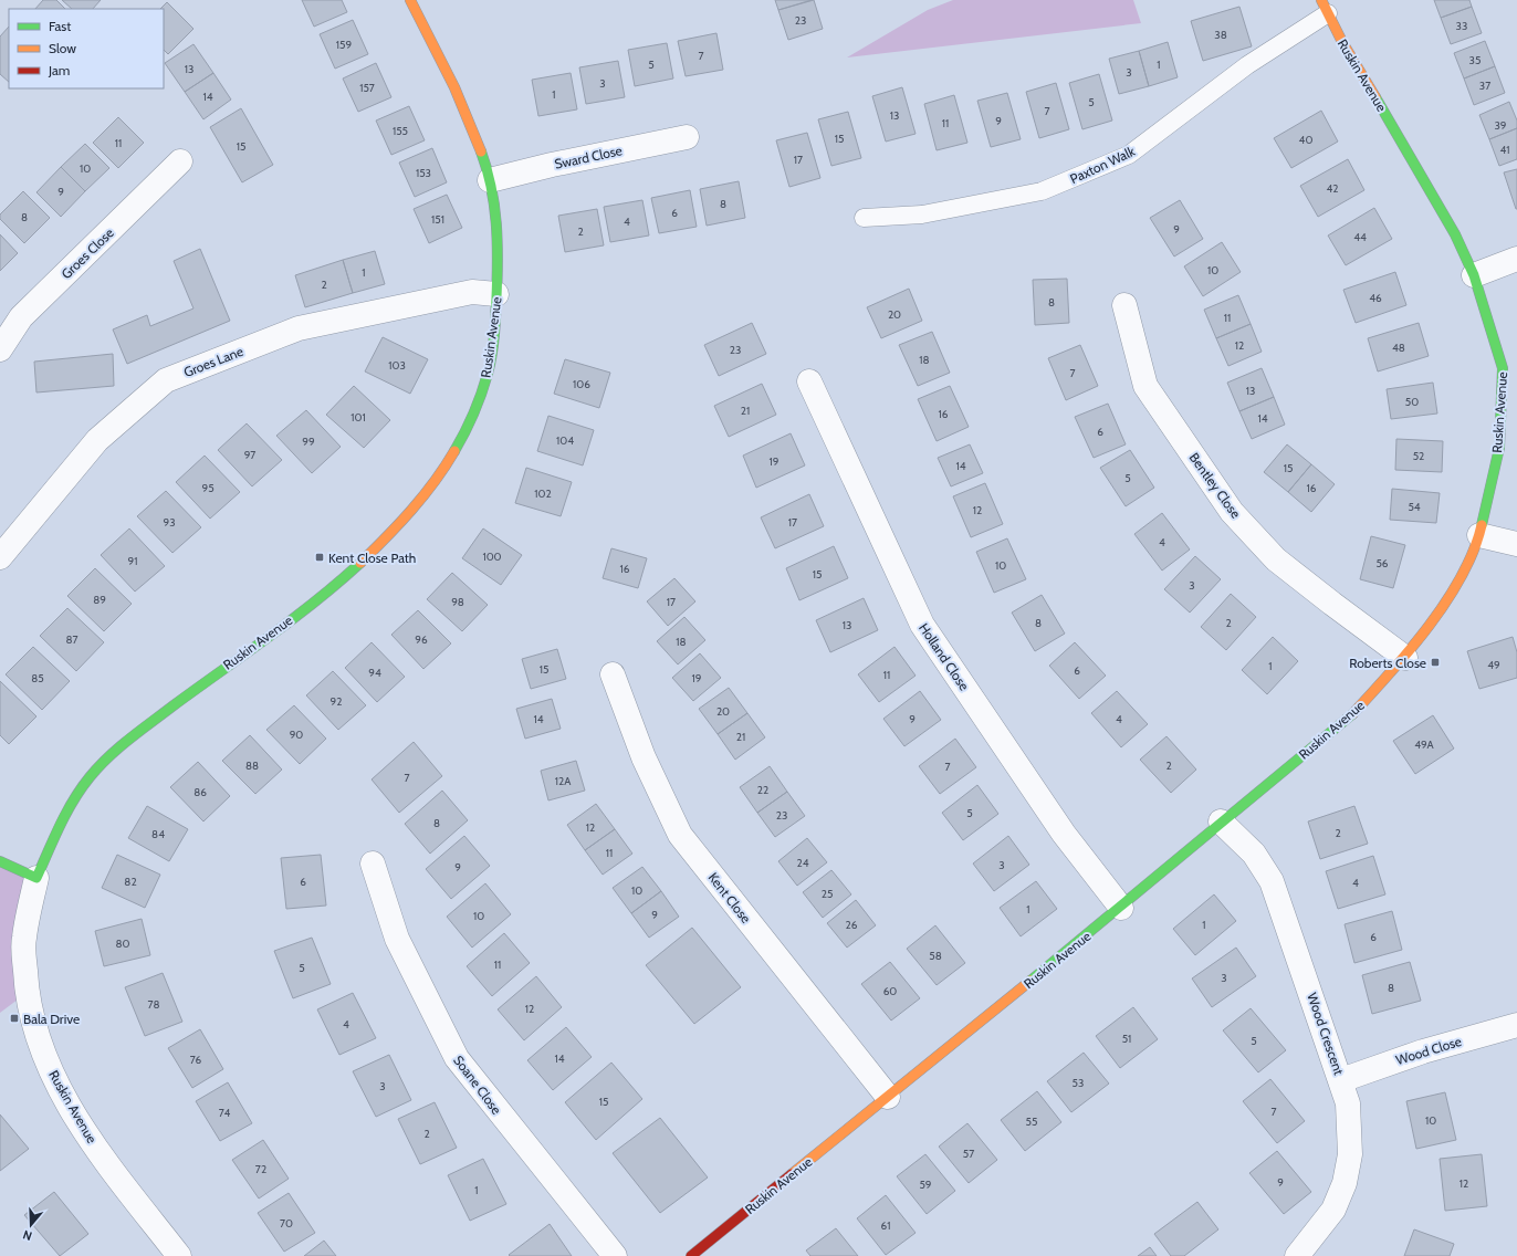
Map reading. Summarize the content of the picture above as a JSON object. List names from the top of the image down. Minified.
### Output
{"streets":{"street":["Ruskin Avenue","Sward Close","Groes Close","Groes Lane","Bentley Close","Holland Close","Kent Close","Wood Crescent","Wood Close","Soane Close"],"lane":["Paxton Walk"]},"crossings":[["Ruskin Avenue","Sward Close"],["Ruskin Avenue","Paxton Walk"],["Ruskin Avenue","Groes Lane"],["Ruskin Avenue","Bentley Close"],["Ruskin Avenue","Holland Close"],["Ruskin Avenue","Kent Close"],["Ruskin Avenue","Wood Crescent"],["Wood Crescent","Wood Close"]],"places":{"transit":["Kent Close Path","Roberts Close","Bala Drive"]},"house_numbers":["23","33","38","159","7","35","5","1","13","3","3","37","157","1","14","5","7","13","9","11","39","155","15","40","11","15","41","17","10","153","42","9","8","6","8","151","4","9","2","44","10","1","2","46","8","20","11","12","48","23","18","103","7","106","13","50","21","16","101","14","6","104","99","97","52","19","14","15","5","95","16","102","54","12","93","17","4","100","91","56","10","16","15","3","89","98","17","8","2","13","87","96","18","49","1","15","6","94","11","85","19","92","20","14","9","4","90","21","49A","88","2","7","7","12A","22","86","5","23","8","12","2","84","11","24","3","9","82","6","4","10","25","1","9","10","26","1","6","80","58","11","5","3","8","60","78","12","4","51","5","14","76","53","3","15","7","74","10","55","2","57","72","9","12","59","1","70","61"],"legend":["Fast","Slow","Jam"],"north":"bottom"}
